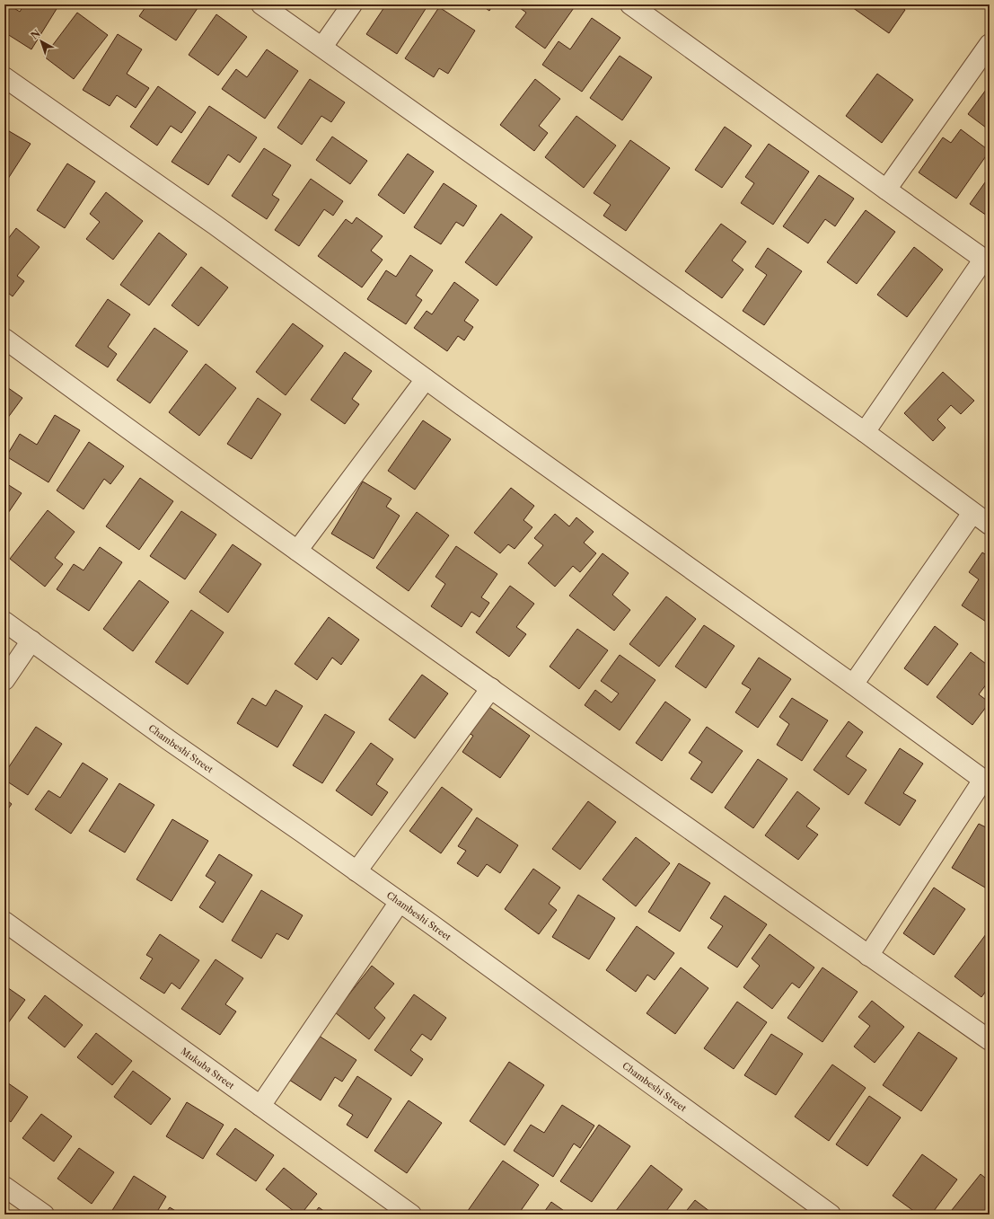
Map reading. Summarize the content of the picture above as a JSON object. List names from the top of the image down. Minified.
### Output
{"streets":{"street":["Chambeshi Street","Mukuba Street"]},"north":"top left"}
